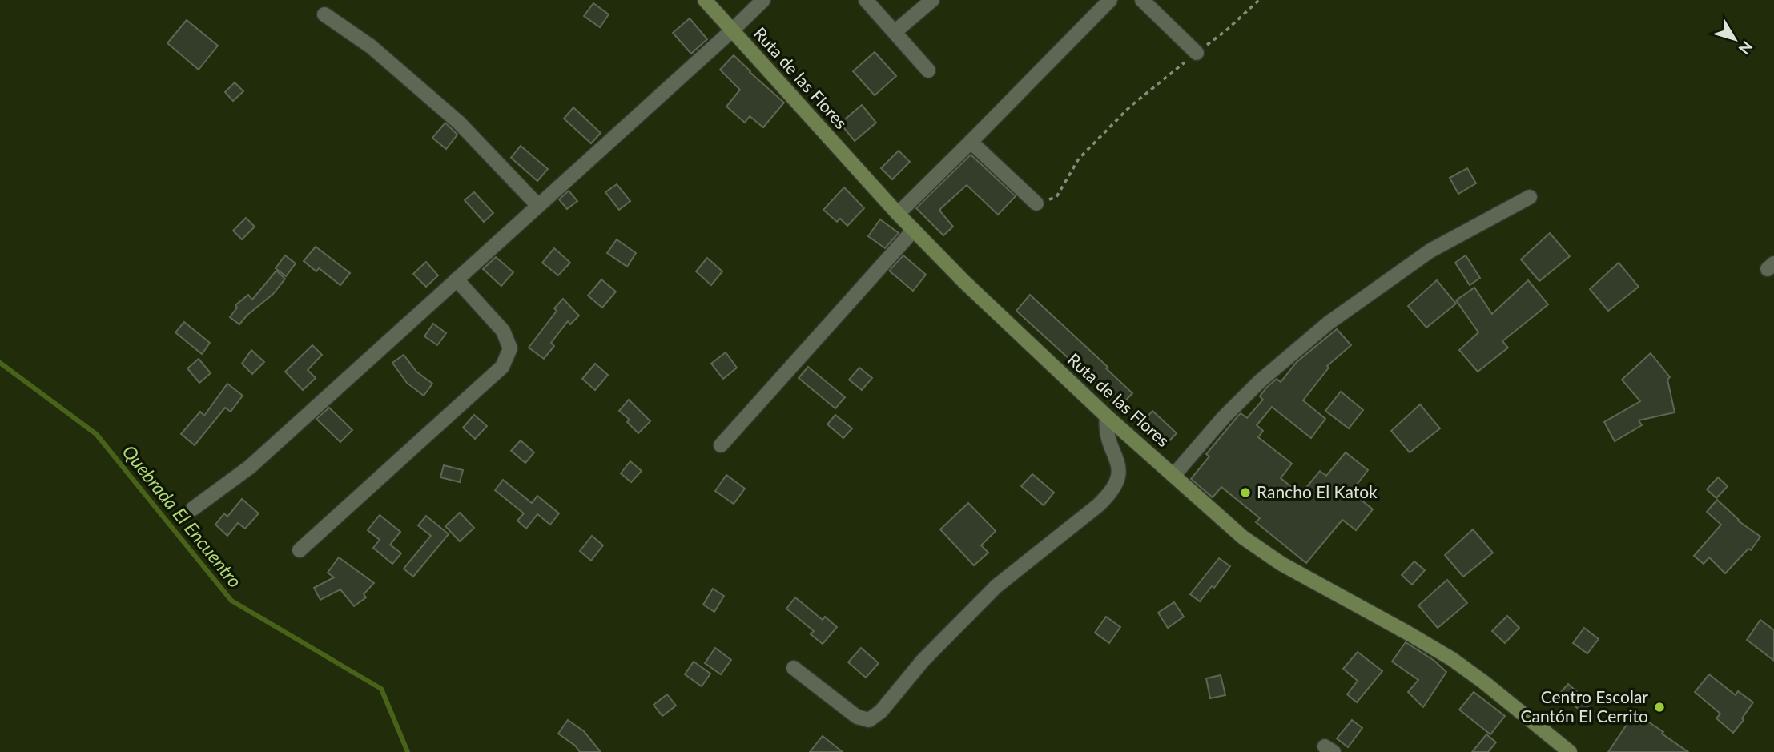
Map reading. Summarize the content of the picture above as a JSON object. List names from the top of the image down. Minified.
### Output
{"streets":{"main road":["Ruta de las Flores"]},"water":["Quebrada El Encuentro"],"places":["Rancho El Katok","Centro Escolar Cantón El Cerrito"],"north":"bottom right"}
